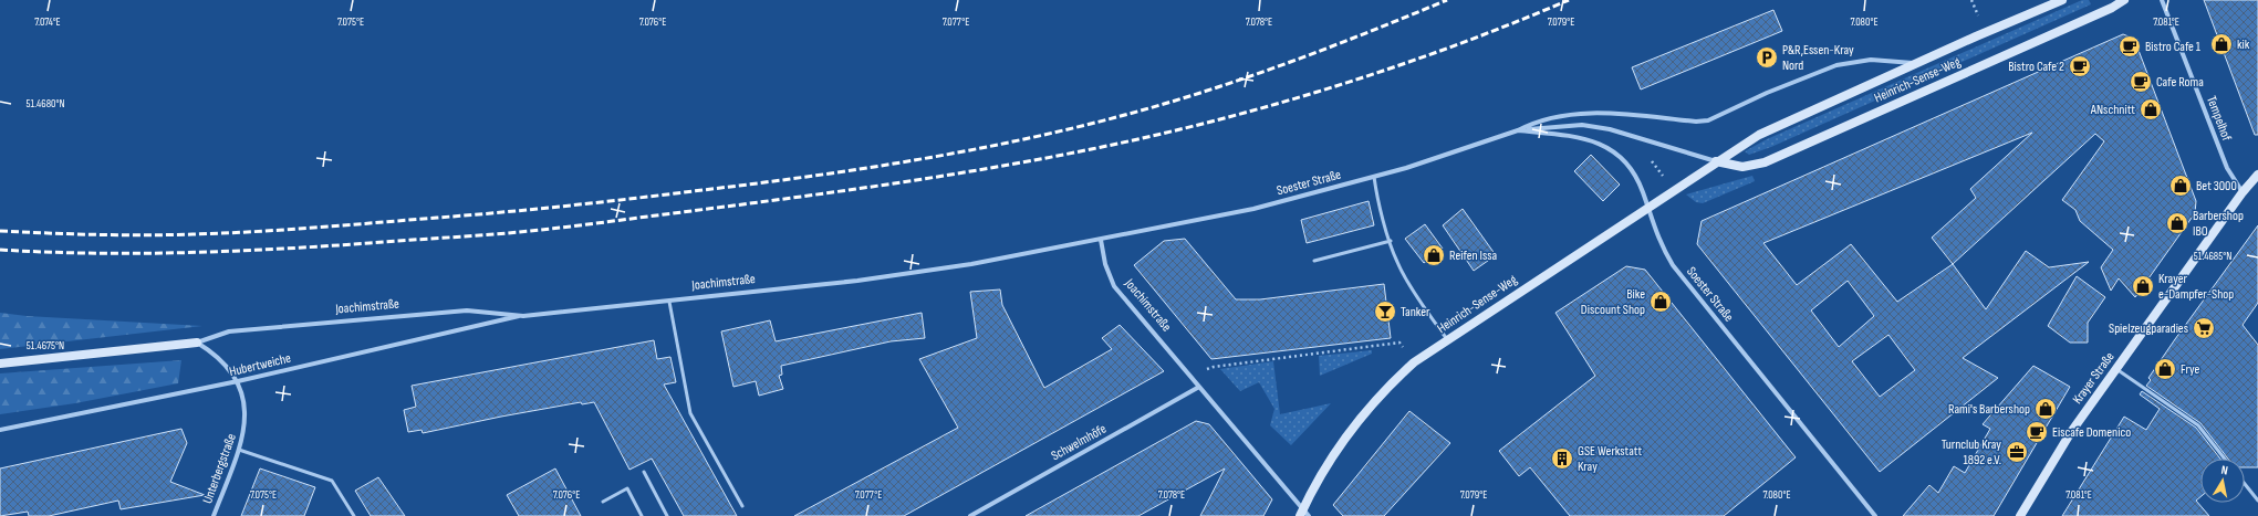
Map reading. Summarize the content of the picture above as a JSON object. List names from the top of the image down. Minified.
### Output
{"streets":{"main road":["Heinrich-Sense-Weg","Joachimstraße","Krayer Straße"],"street":["Tempelhof","Soester Straße","Hubertweiche","Schwelmhöfe","Unterbergstraße"]},"crossings":[["Heinrich-Sense-Weg","Soester Straße"],["Heinrich-Sense-Weg","Joachimstraße"],["Tempelhof","Krayer Straße"],["Soester Straße","Joachimstraße"],["Joachimstraße","Hubertweiche"],["Joachimstraße","Schwelmhöfe"],["Joachimstraße","Unterbergstraße"],["Hubertweiche","Unterbergstraße"]],"places":{"shop":["kik","ANschnitt","Bet 3000","Barbershop IBO","Reifen Issa","Krayer e-Dampfer-Shop","Bike Discount Shop","Frye","Rami's Barbershop"],"cafe":["Bistro Cafe 1","Bistro Cafe 2","Cafe Roma","Eiscafe Domenico"],"parking":["P&R,Essen-Kray Nord"],"bar":["Tanker"],"supermarket":["Spielzeugparadies"],"office":["Turnclub Kray 1892 e.V."],"building":["GSE Werkstatt Kray"]},"north":"top","coordinates":["7.076°E","7.077°E","7.074°E","7.075°E","7.078°E","7.079°E","7.080°E","7.081°E","51.4680°N","51.4685°N","51.4675°N"]}
